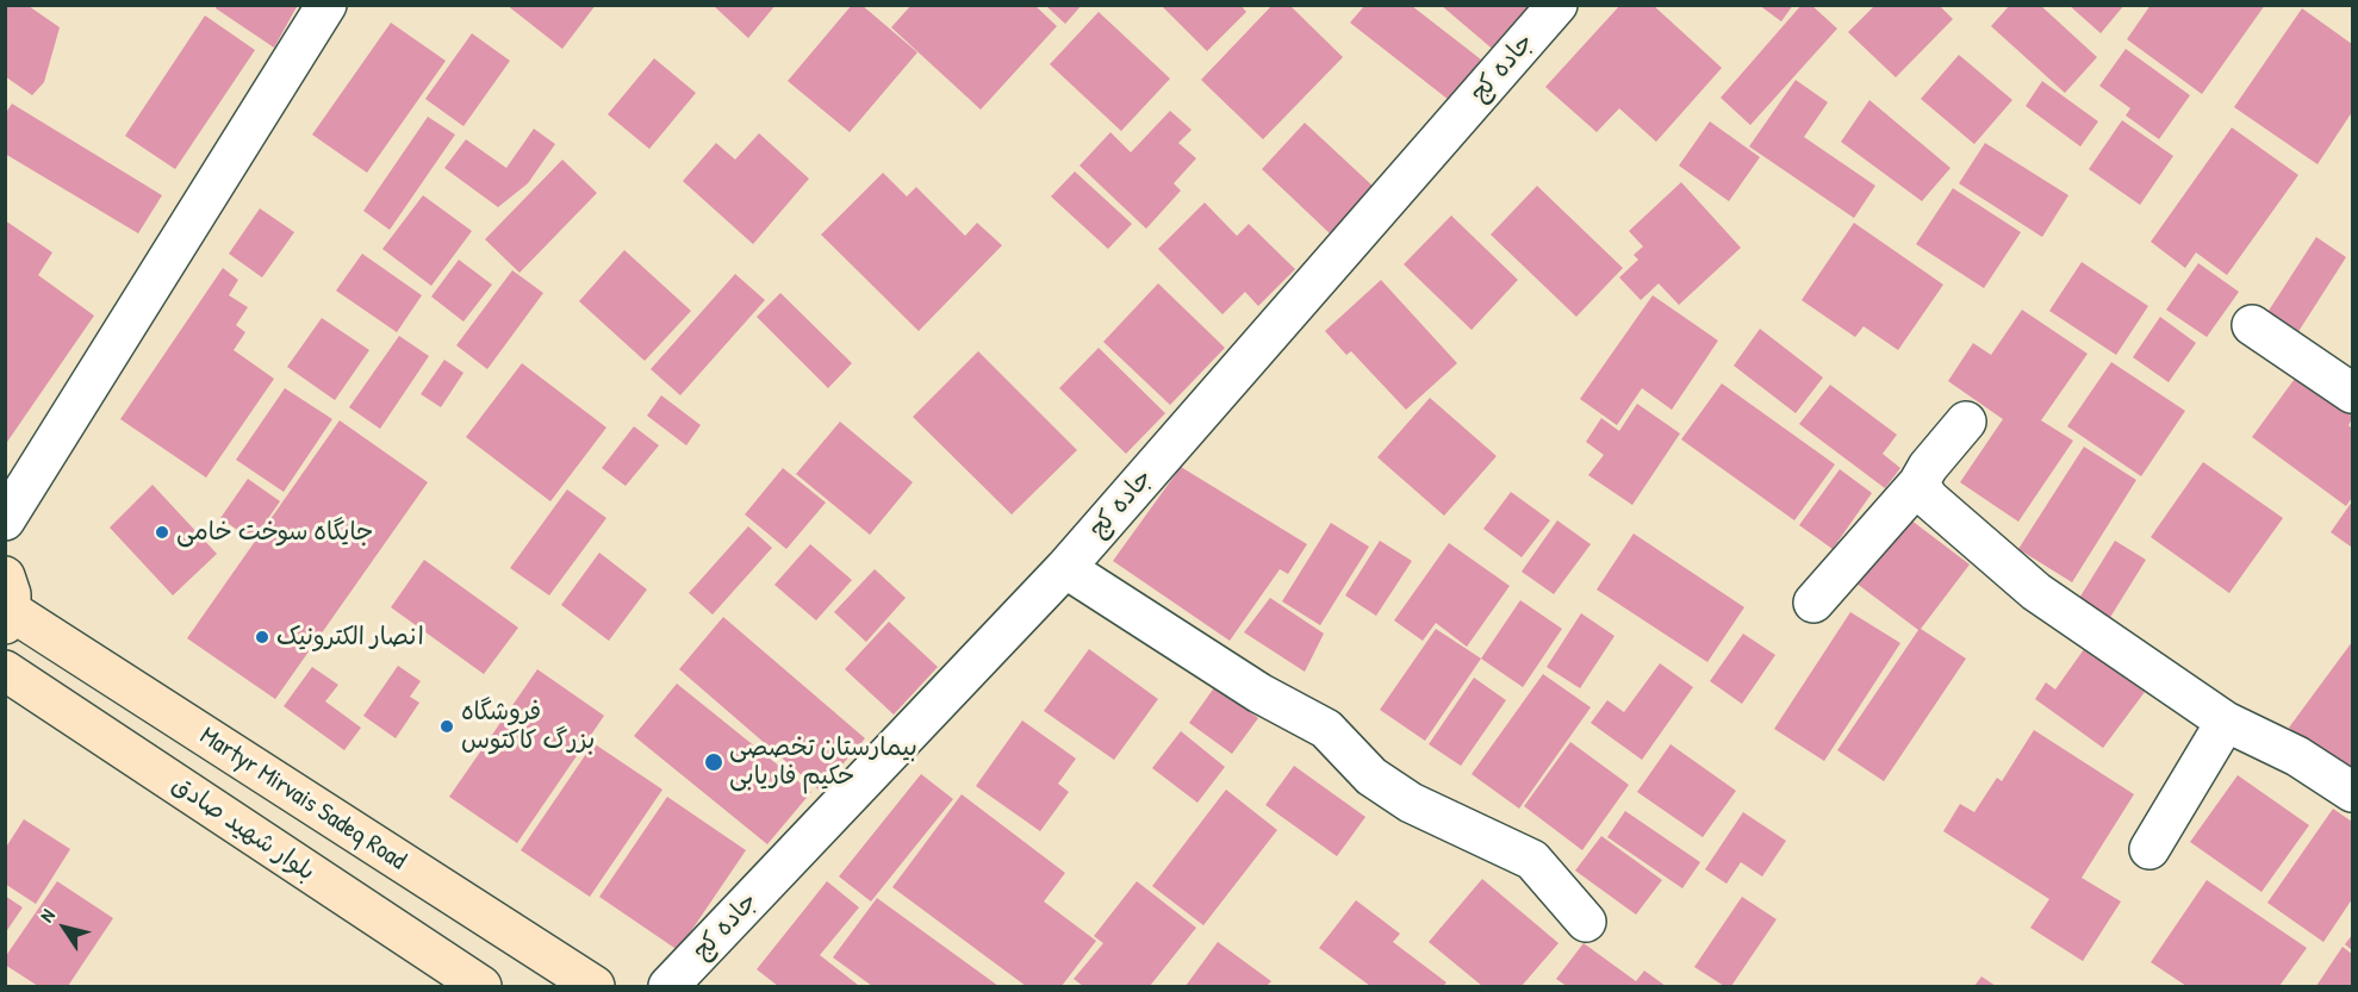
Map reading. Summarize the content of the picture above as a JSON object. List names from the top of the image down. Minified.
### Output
{"streets":{"main road":["Martyr Mirvais Sadeq Road","بلوار شهید صادق"],"street":["جاده کج"]},"places":["جایگاه سوخت خامی","انصار الکترونیک","فروشگاه بزرگ کاکتوس","بیمارستان تخصصی حکیم فاریابی"],"north":"top left"}
